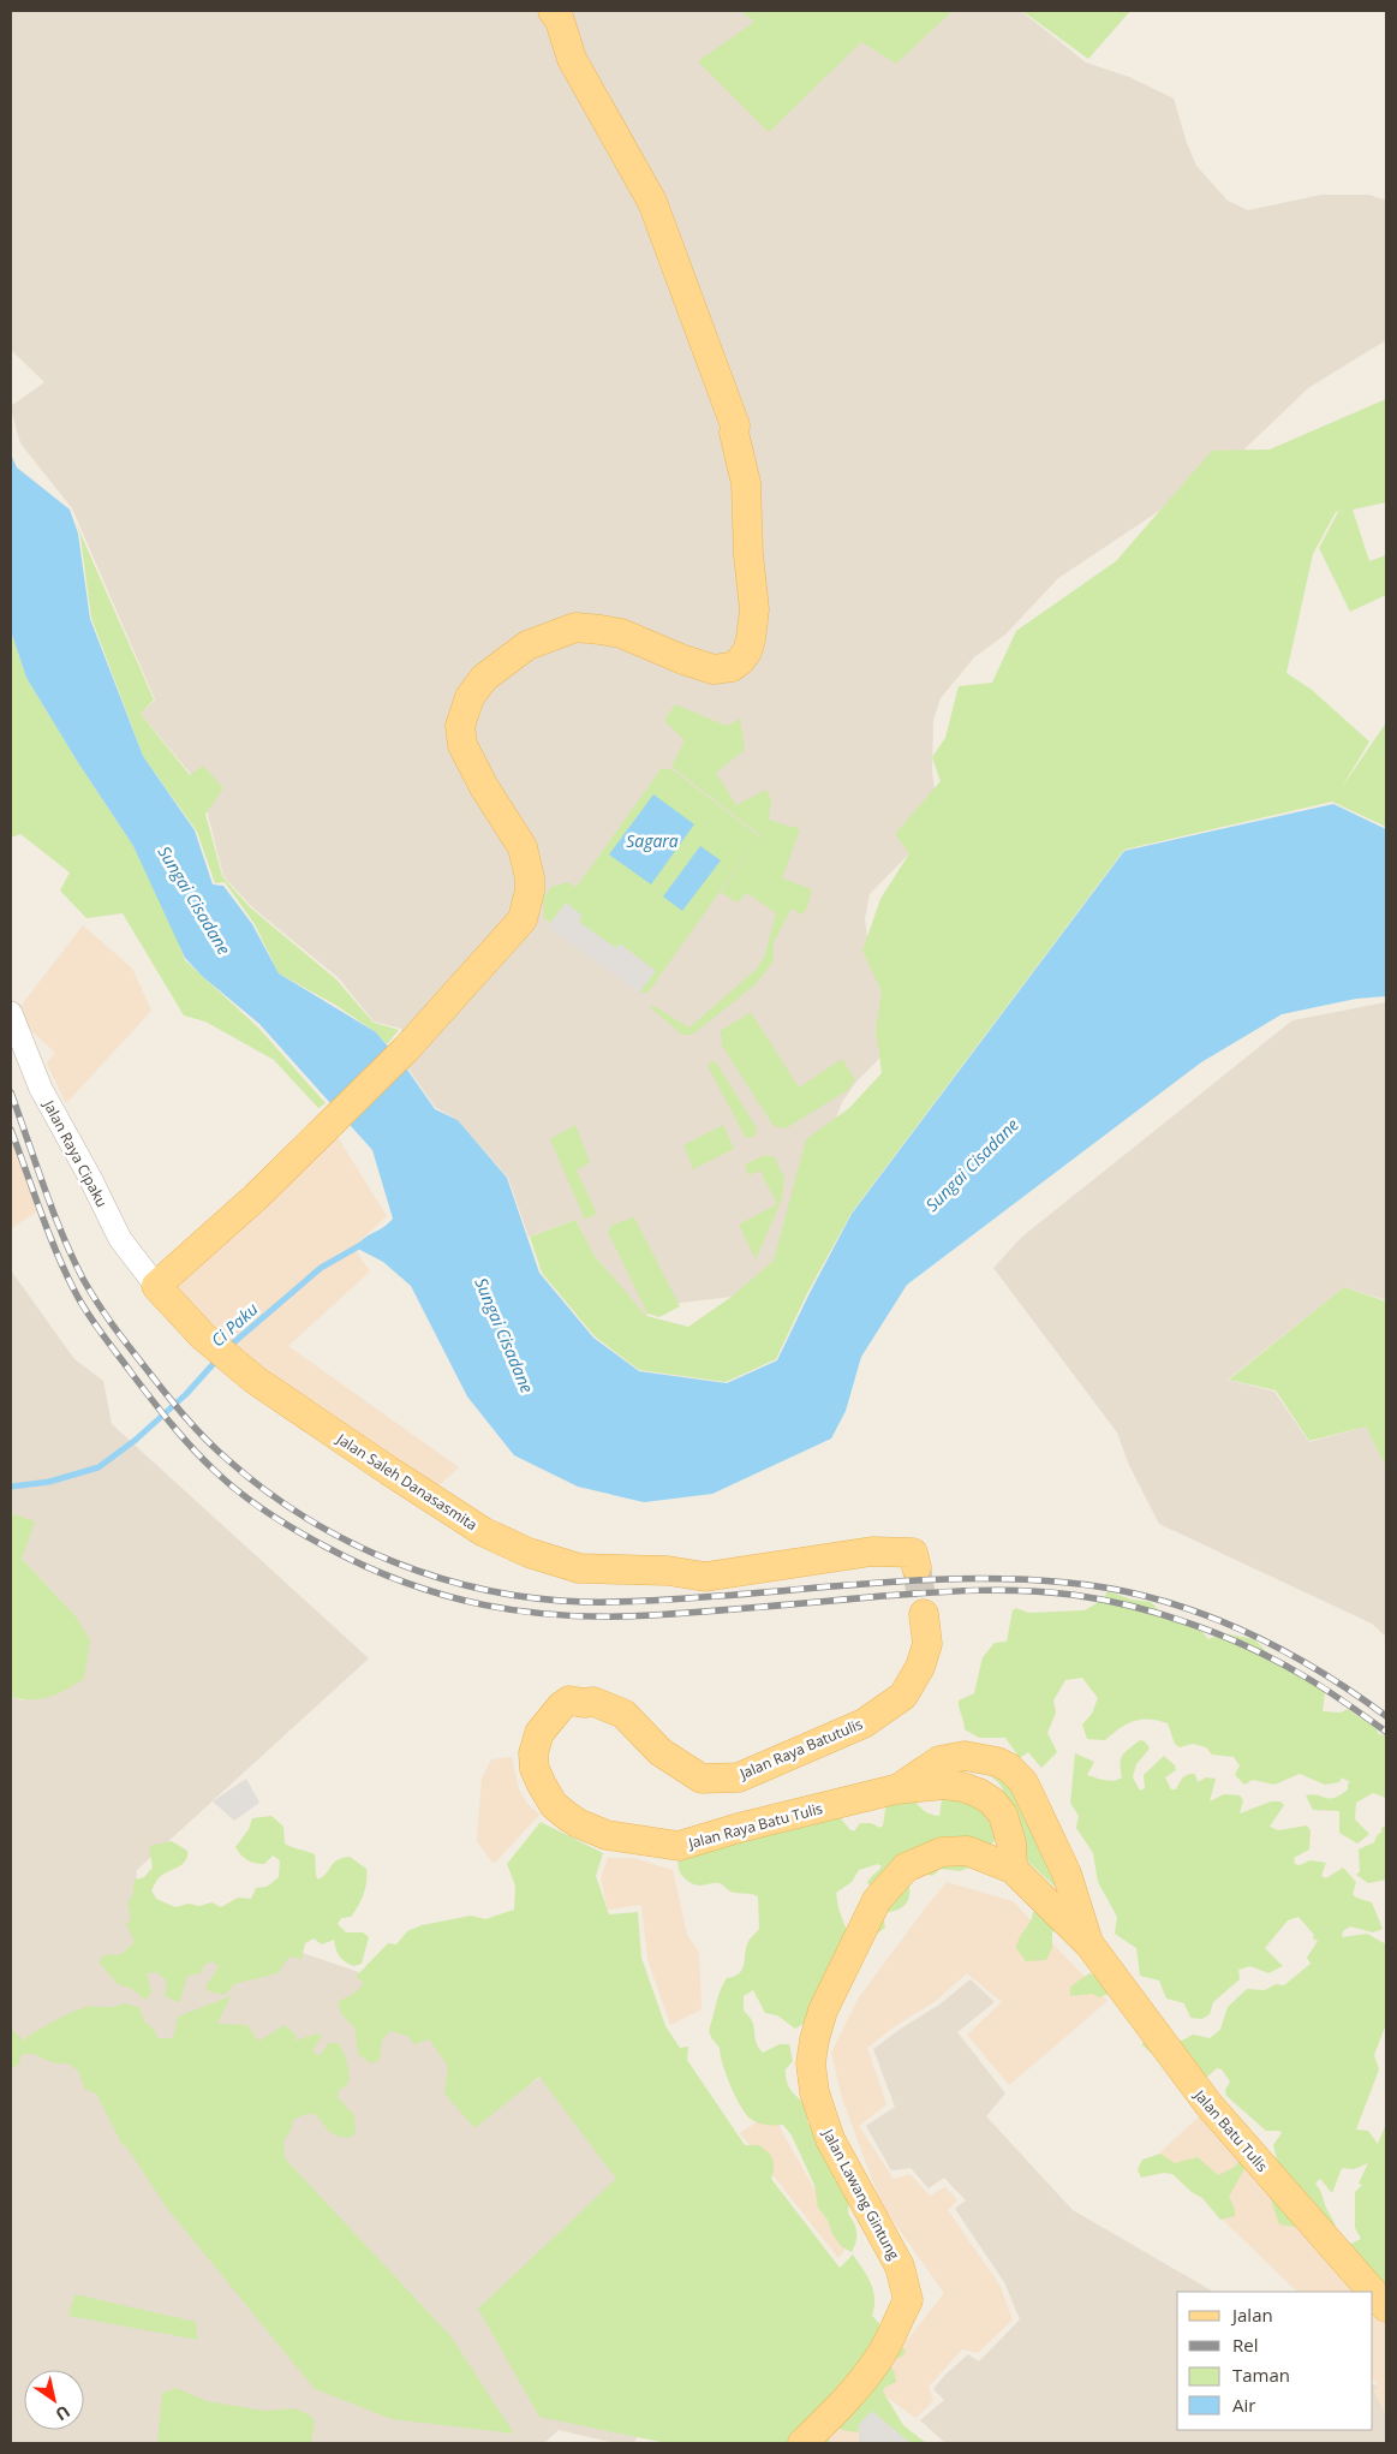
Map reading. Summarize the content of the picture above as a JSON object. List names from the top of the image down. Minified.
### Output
{"streets":{"main road":["Jalan Saleh Danasasmita","Jalan Raya Batutulis","Jalan Raya Batu Tulis","Jalan Batu Tulis","Jalan Lawang Gintung"],"street":["Jalan Raya Cipaku"]},"crossings":[["Jalan Raya Cipaku","Jalan Saleh Danasasmita"],["Jalan Raya Batutulis","Jalan Raya Batu Tulis"],["Jalan Batu Tulis","Jalan Lawang Gintung"]],"water":["Sagara","Sungai Cisadane","Ci Paku"],"legend":["Jalan","Rel","Taman","Air"],"north":"bottom right"}
